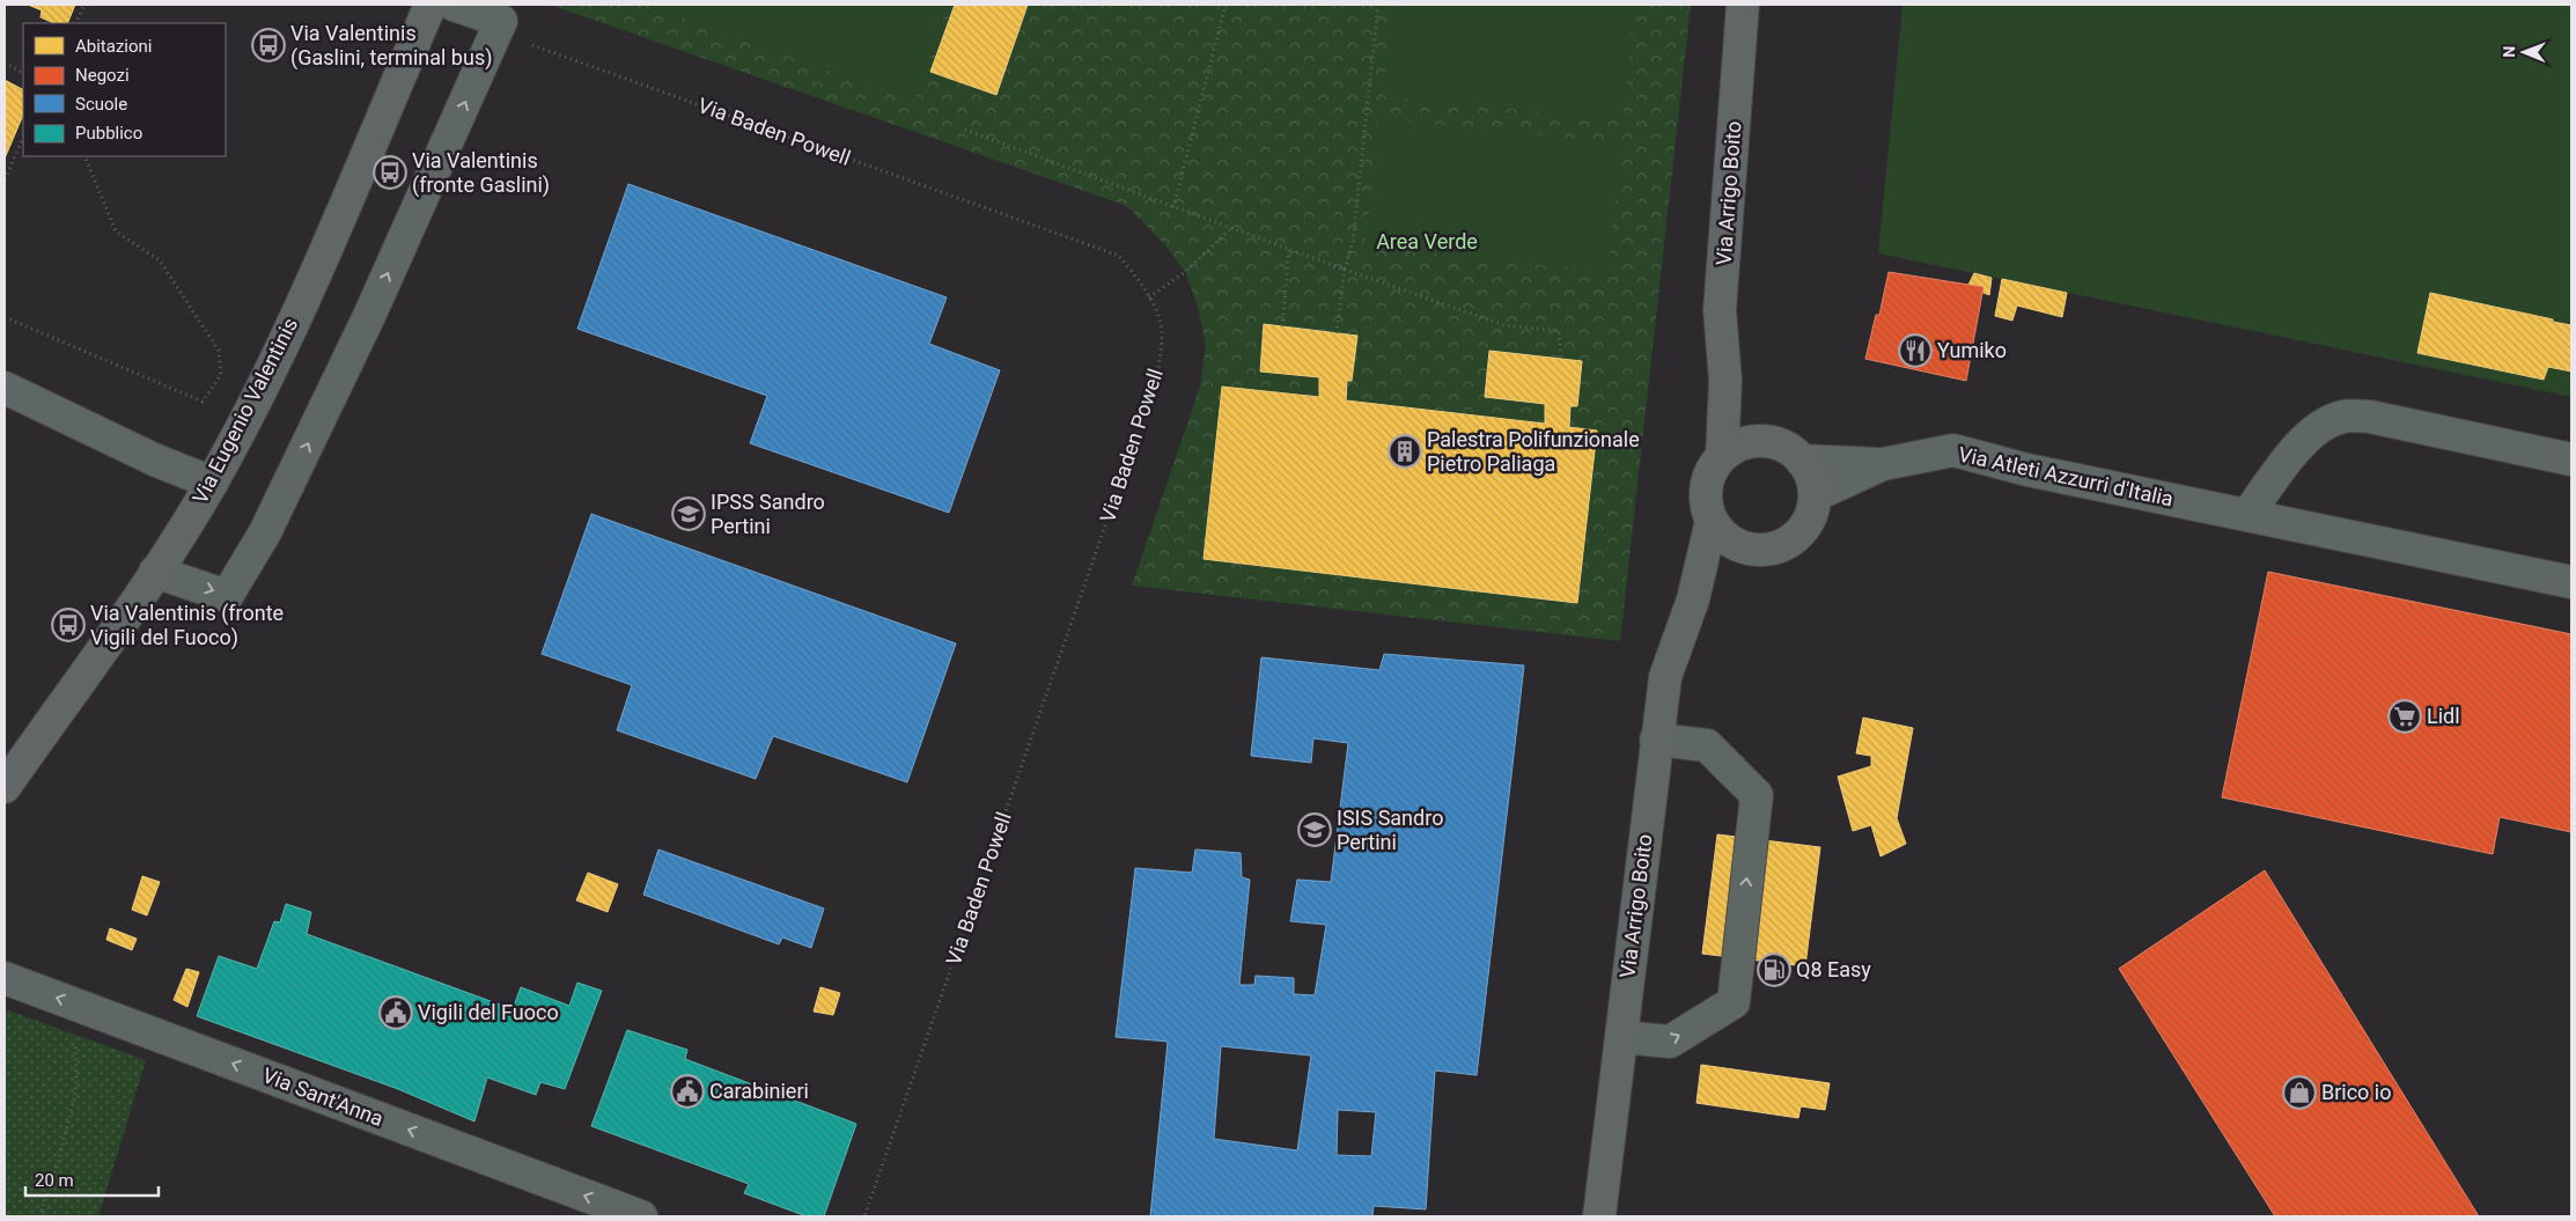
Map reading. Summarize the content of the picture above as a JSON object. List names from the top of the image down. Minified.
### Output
{"streets":{"main road":["Via Arrigo Boito","Via Eugenio Valentinis"],"street":["Via Atleti Azzurri d'Italia","Via Sant'Anna"],"path":["Via Baden Powell"]},"crossings":[["Via Arrigo Boito","Via Atleti Azzurri d'Italia"]],"one_way":["Via Sant'Anna"],"parks":["Area Verde"],"places":{"bus stop":["Via Valentinis (Gaslini, terminal bus)","Via Valentinis (fronte Gaslini)","Via Valentinis (fronte Vigili del Fuoco)"],"restaurant":["Yumiko"],"building":["Palestra Polifunzionale Pietro Paliaga"],"school or university":["IPSS Sandro Pertini","ISIS Sandro Pertini"],"supermarket":["Lidl"],"fuel station":["Q8 Easy"],"public building":["Vigili del Fuoco","Carabinieri"],"shop":["Brico io"]},"legend":["Abitazioni","Negozi","Scuole","Pubblico"],"scale_bar":"20 m","north":"left"}
